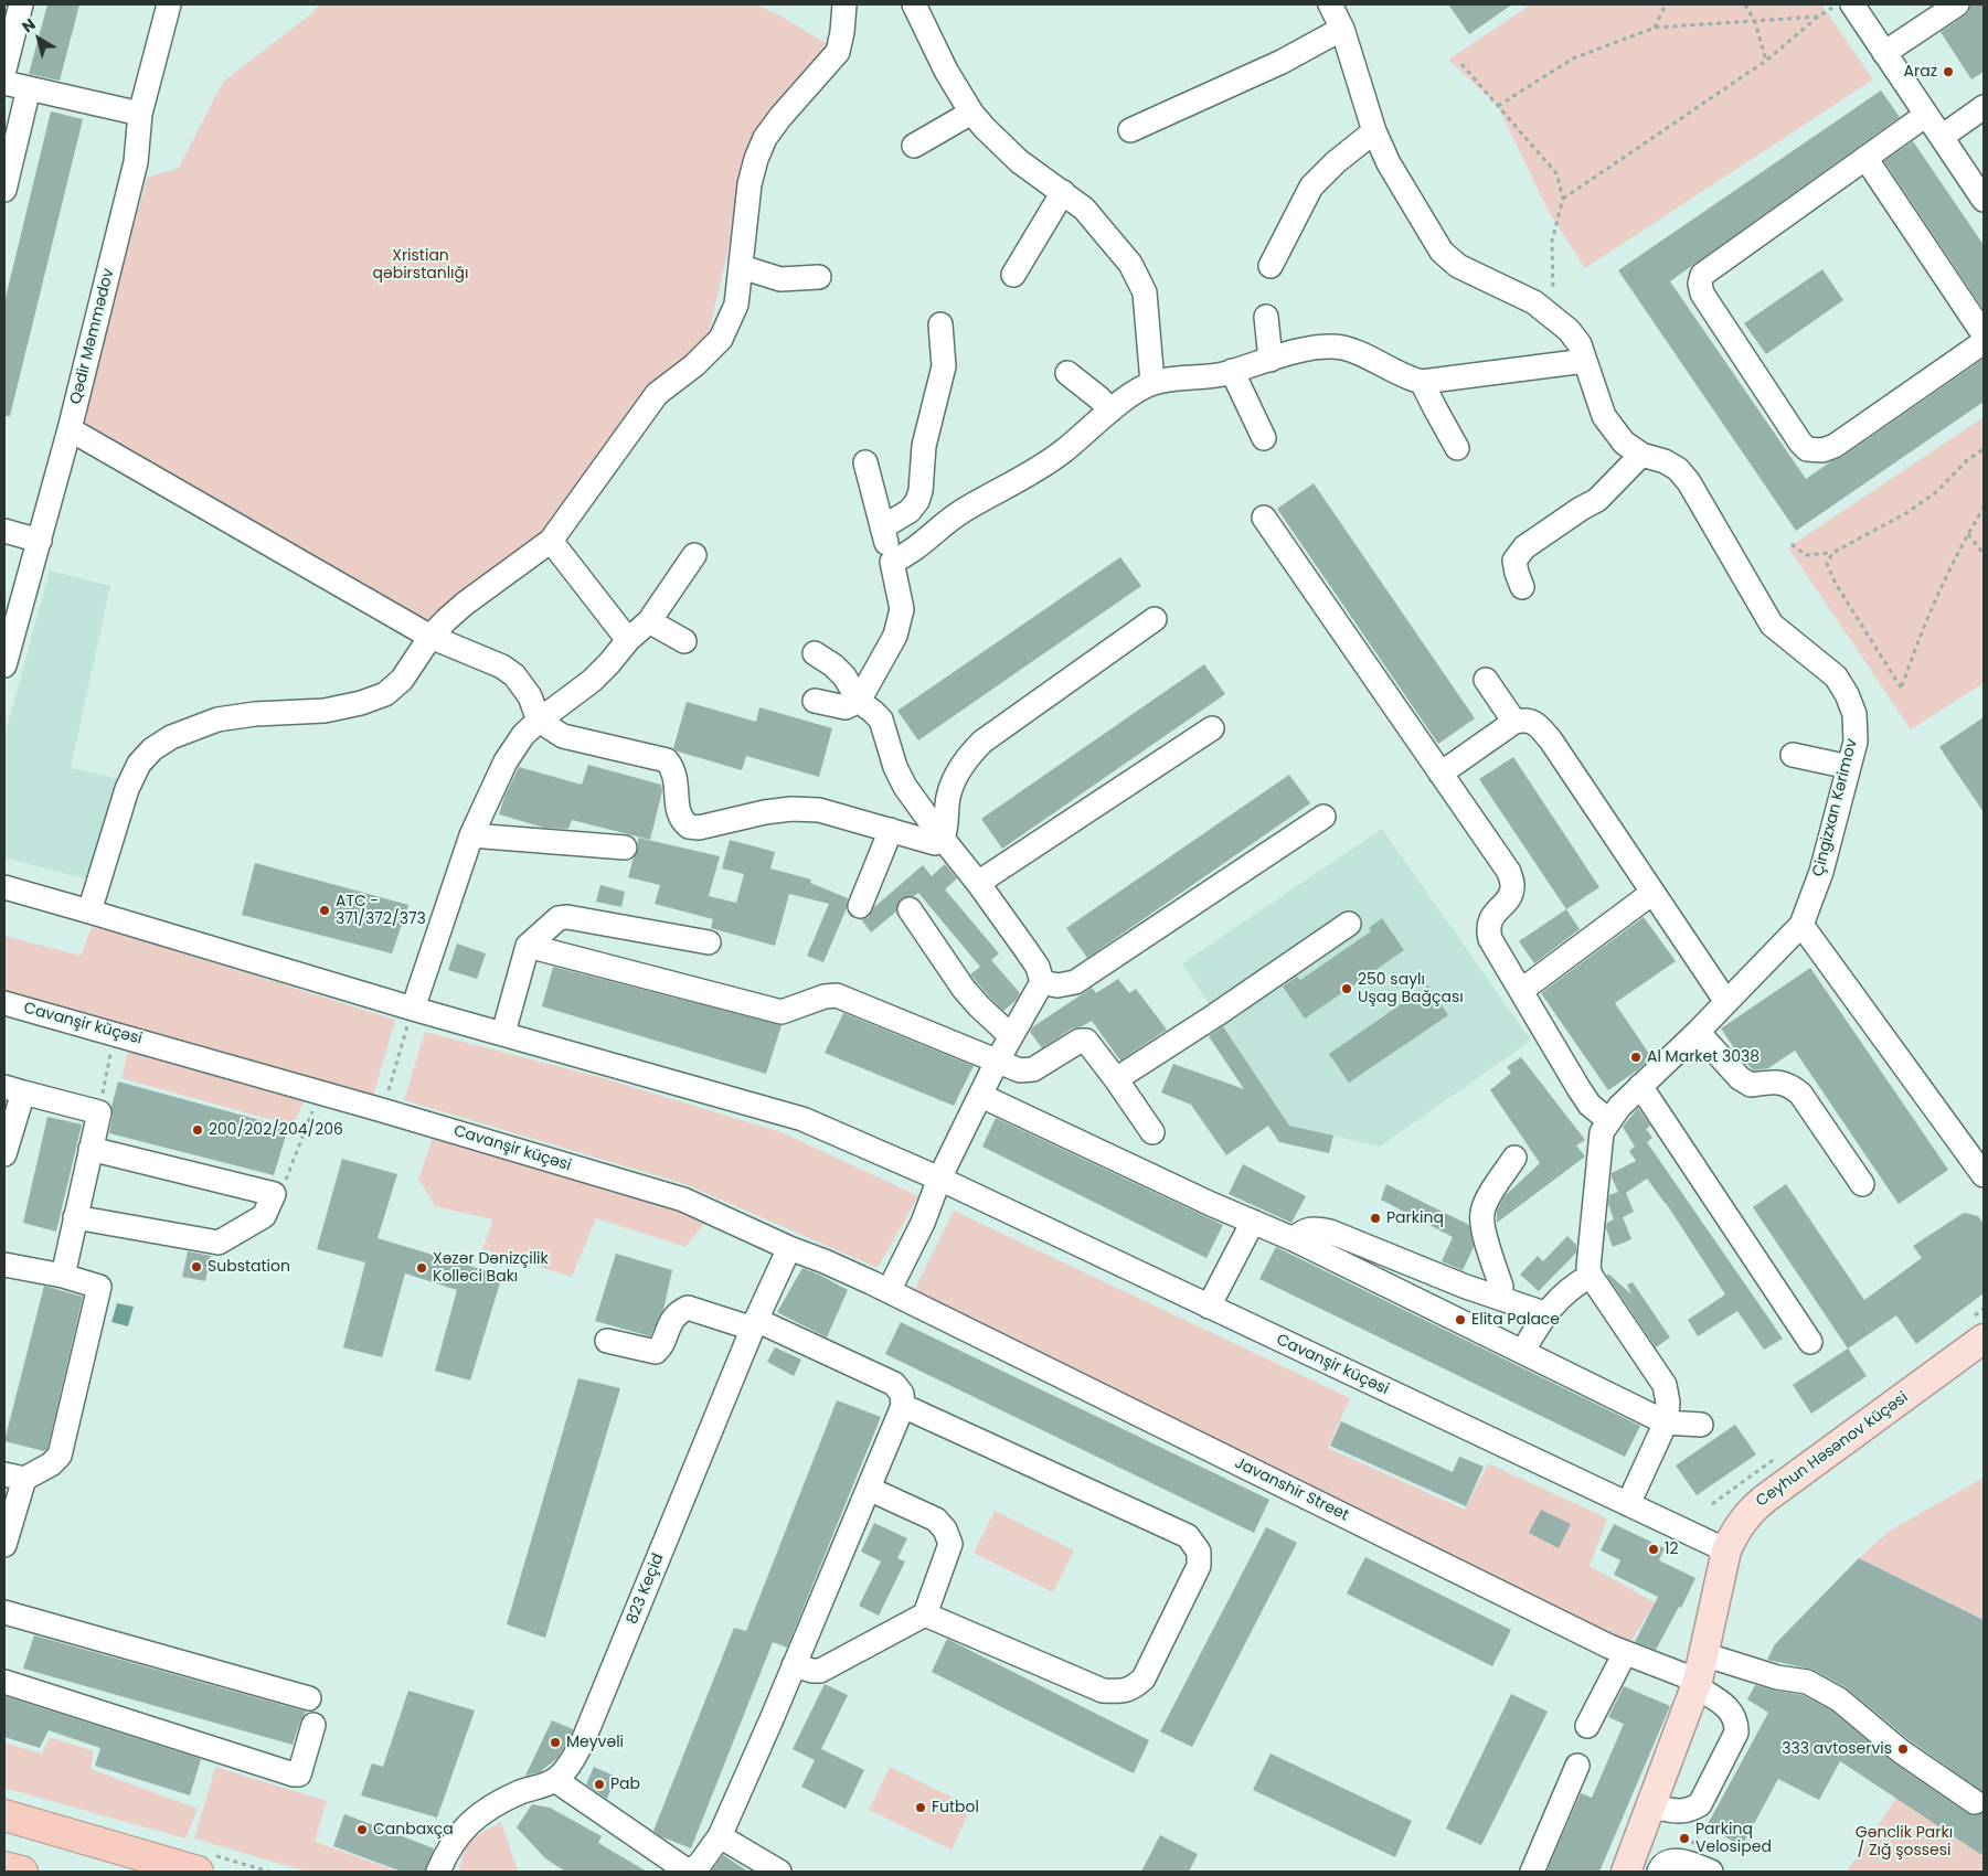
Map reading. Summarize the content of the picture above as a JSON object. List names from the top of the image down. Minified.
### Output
{"streets":{"main road":["Ceyhun Həsənov küçəsi"],"street":["Qədir Məmmədov","Çingizxan Kərimov","Cavanşir küçəsi","Javanshir Street","823 Keçid"]},"crossings":[["Cavanşir küçəsi","Ceyhun Həsənov küçəsi"],["Cavanşir küçəsi","Javanshir Street"],["Cavanşir küçəsi","823 Keçid"],["Ceyhun Həsənov küçəsi","Javanshir Street"]],"parks":["Xristian qəbirstanlığı","Gənclik Parkı / Zığ şossesi"],"places":["Araz","ATC - 371/372/373","250 saylı Uşag Bağçası","Al Market 3038","200/202/204/206","Parkinq","Substation","Xəzər Dənizçilik Kolleci Bakı","Elita Palace","12","Meyvəli","333 avtoservis","Pab","Futbol","Canbaxça","Parkinq Velosiped"],"north":"top left"}
